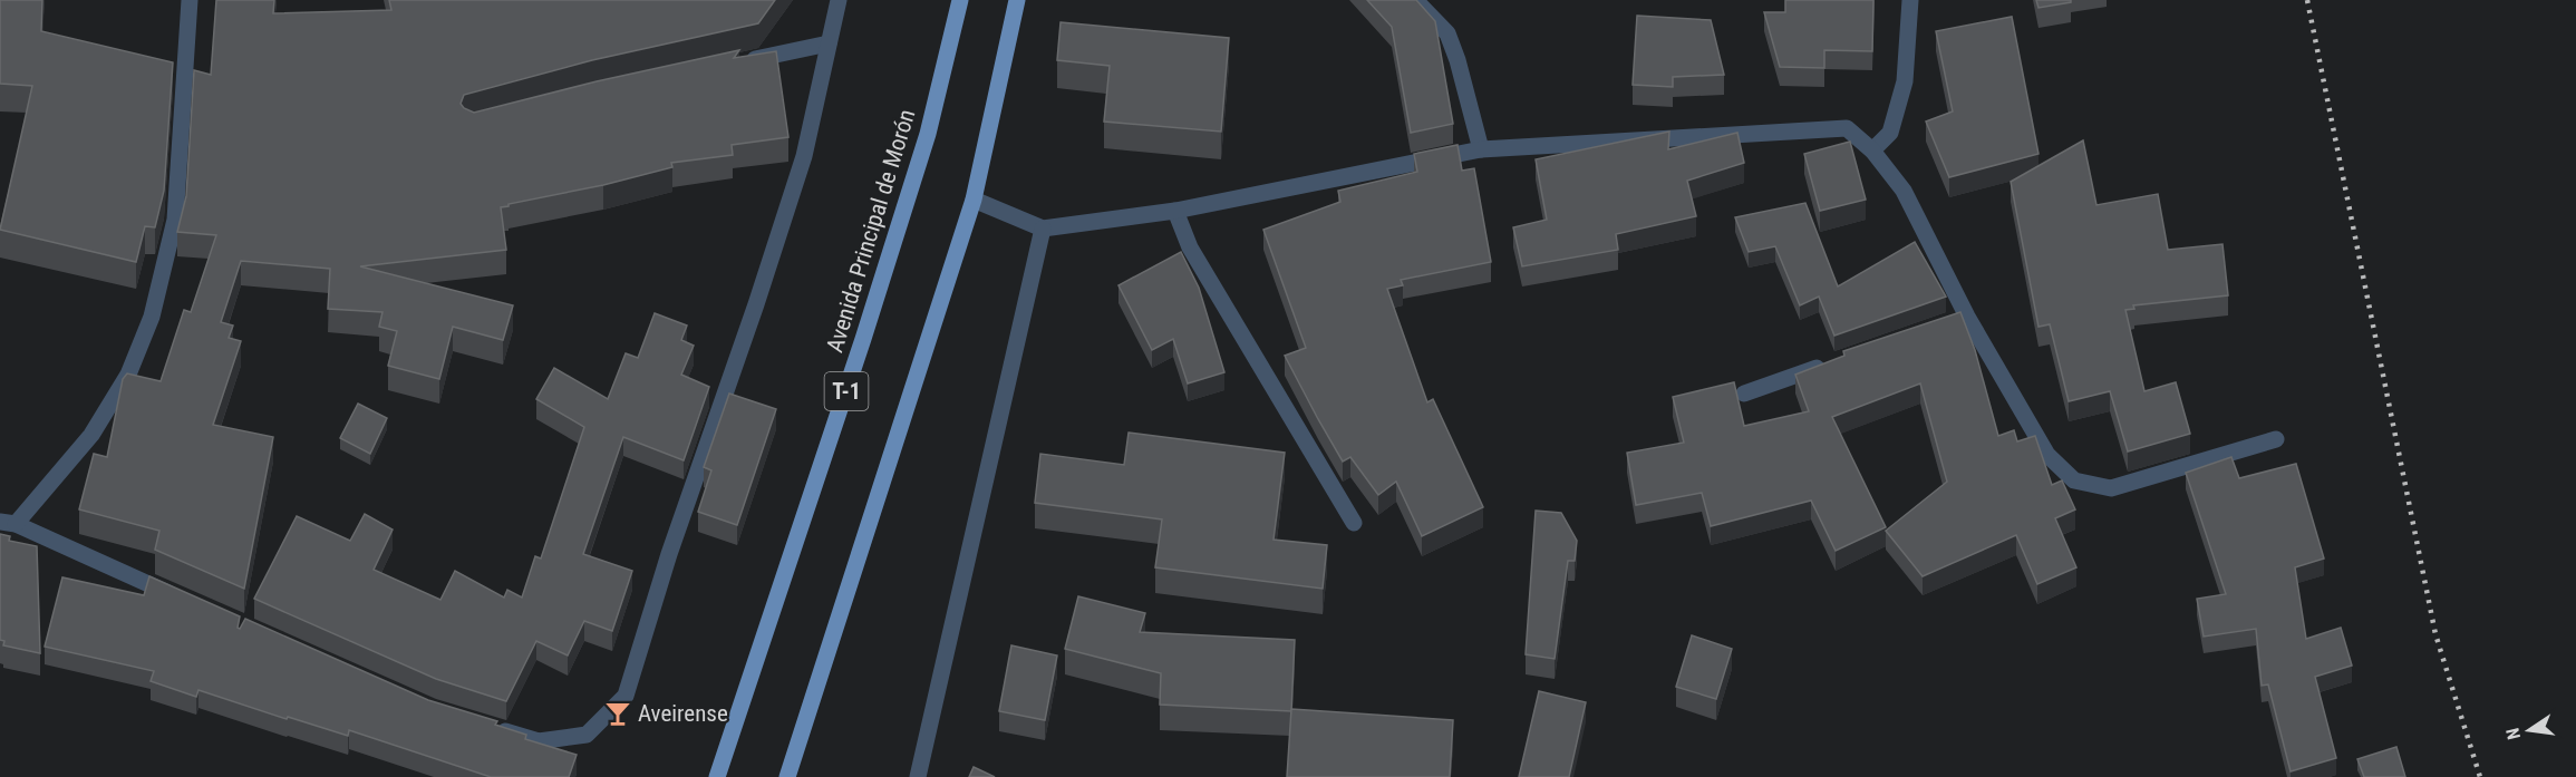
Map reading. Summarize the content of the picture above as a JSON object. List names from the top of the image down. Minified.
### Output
{"streets":{"main road":["Avenida Principal de Morón","T-1"]},"places":{"bar":["Aveirense"]},"north":"left"}
